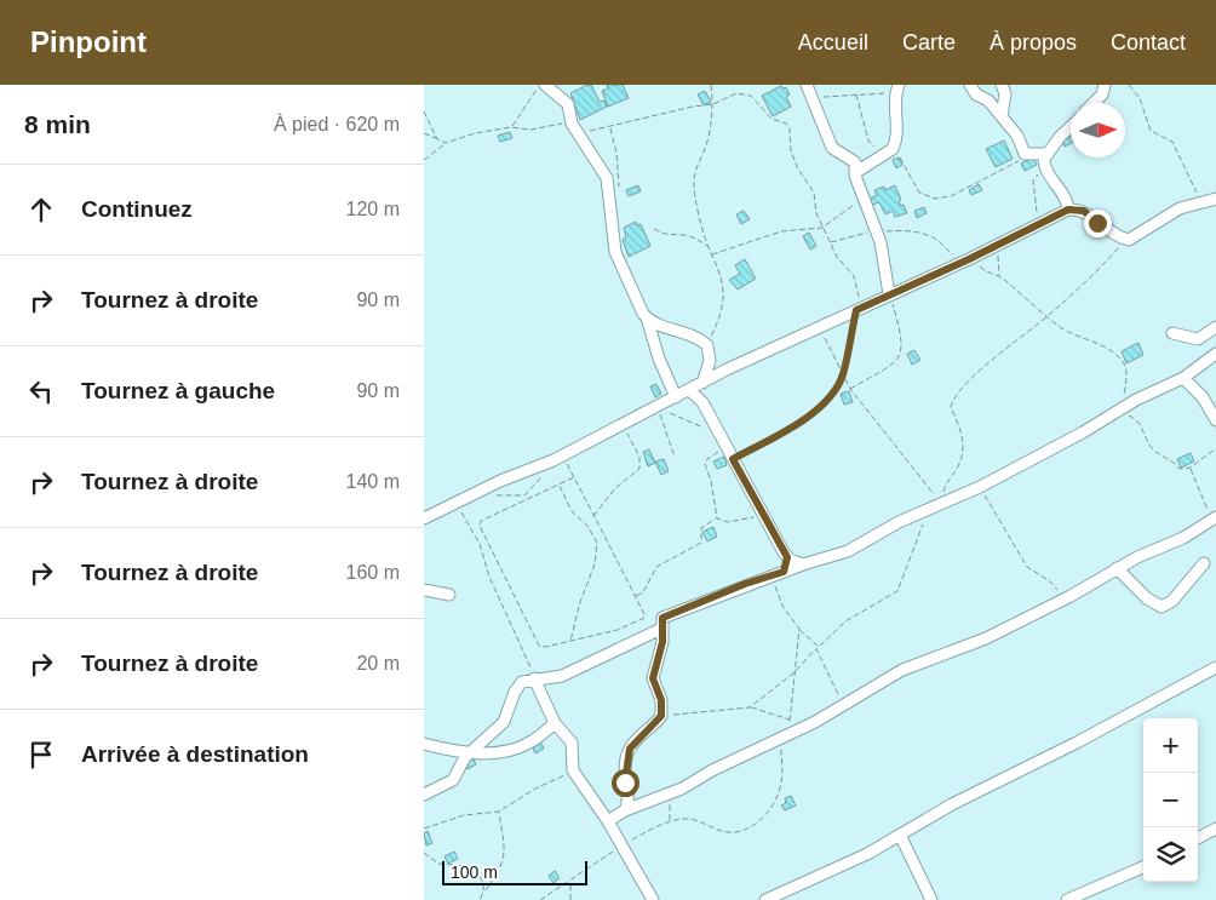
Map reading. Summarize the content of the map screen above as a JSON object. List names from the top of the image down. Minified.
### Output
{"scale_bar":"100 m","north":"right","page":{"header":"Pinpoint","nav":["Accueil","Carte","À propos","Contact"],"heading":["8 min","À pied · 620 m"],"list":[["Continuez","120 m"],["Tournez à droite","90 m"],["Tournez à gauche","90 m"],["Tournez à droite","140 m"],["Tournez à droite","160 m"],["Tournez à droite","20 m"],"Arrivée à destination"],"map_buttons":["+","−"],"scale":"100 m"}}
